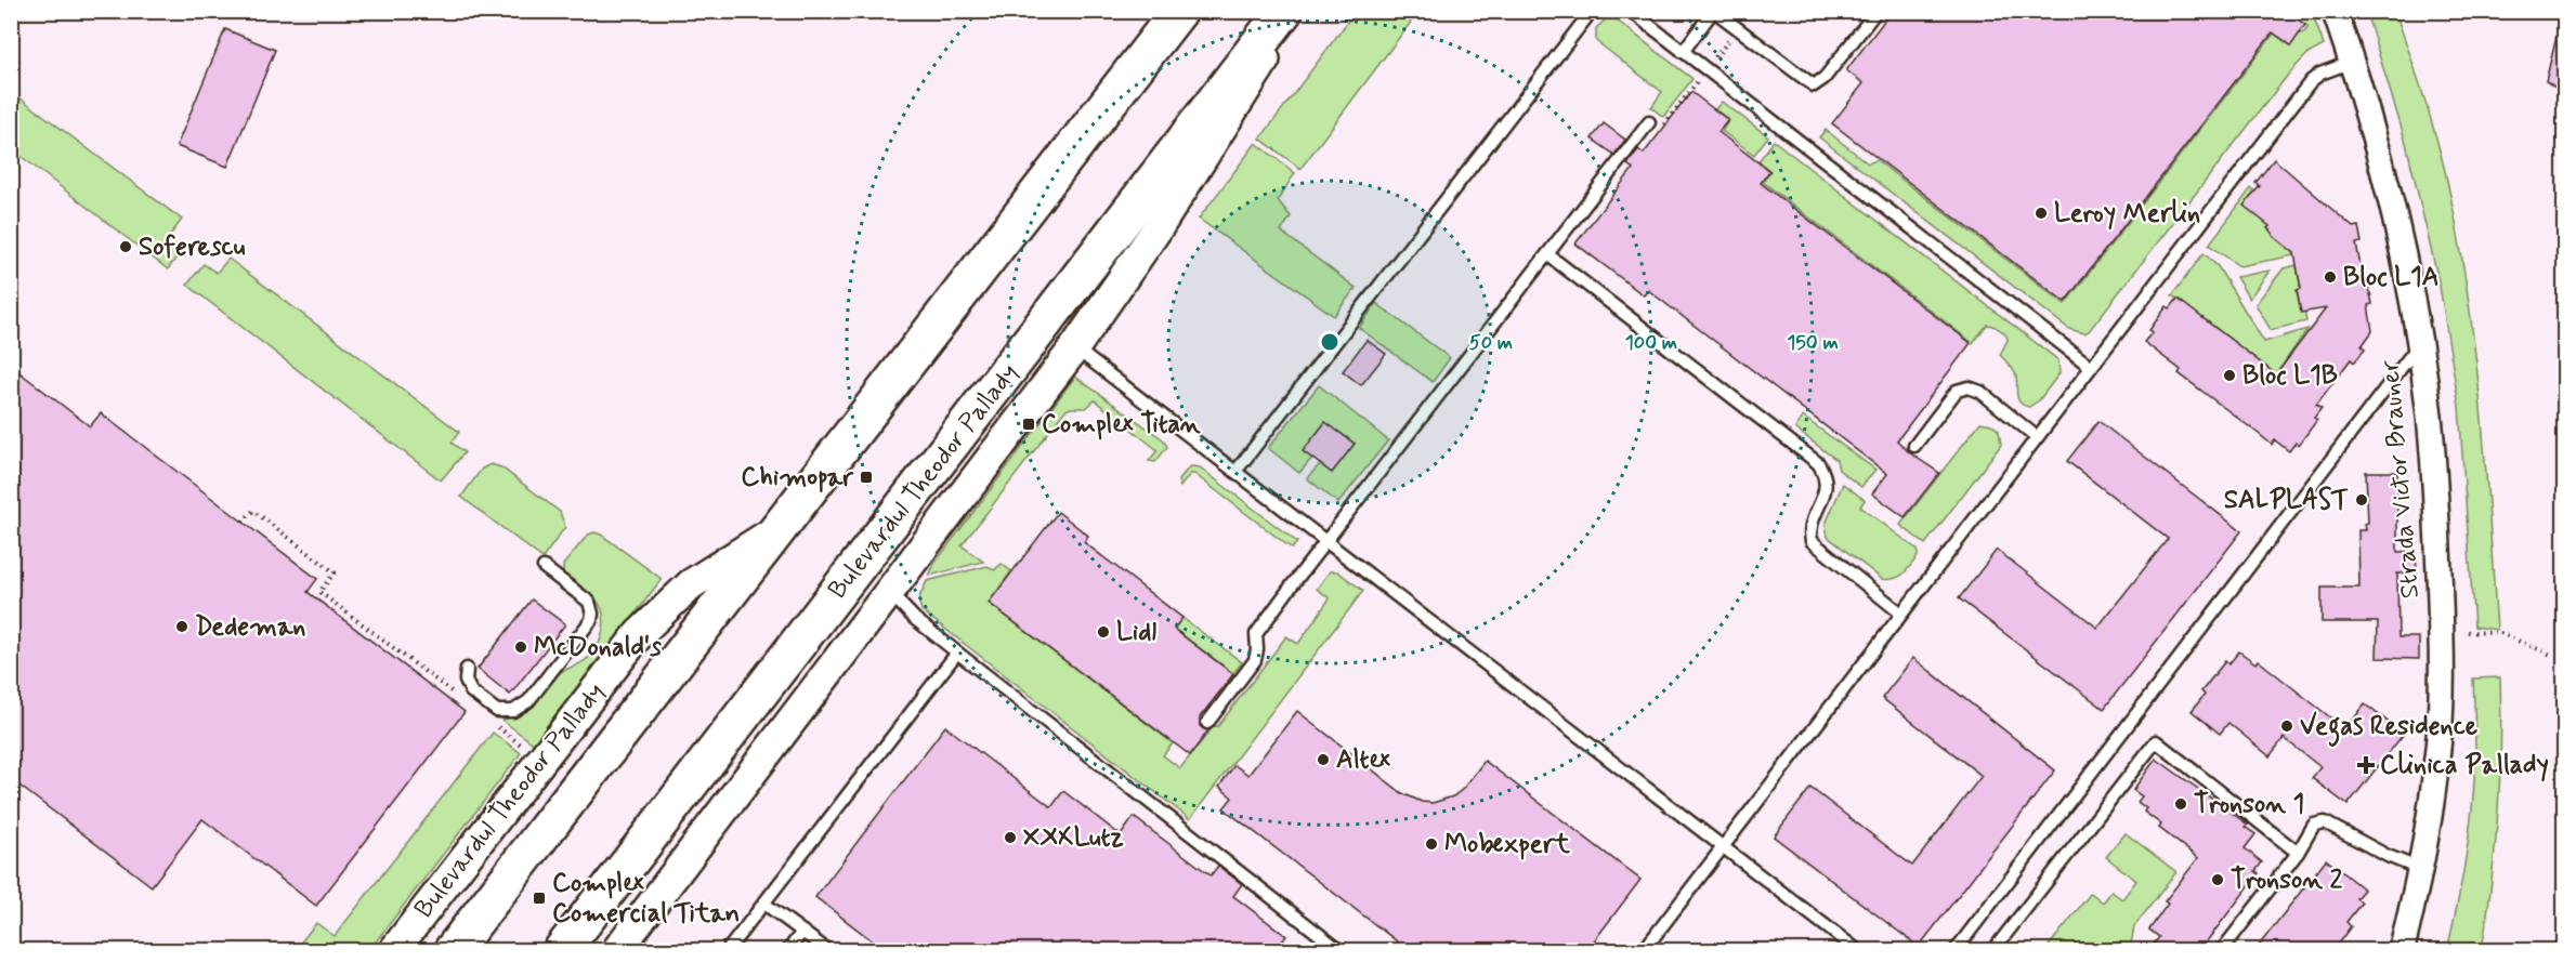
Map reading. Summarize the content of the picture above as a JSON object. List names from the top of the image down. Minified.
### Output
{"streets":{"main road":["Bulevardul Theodor Pallady"],"street":["Strada Victor Brauner"]},"places":{"other":["Leroy Merlin","Soferescu","Bloc L1A","Bloc L1B","SALPLAST","Dedeman","Lidl","McDonald's","Vegas Residence","Altex","Tronson 1","XXXLutz","Mobexpert","Tronson 2"],"transit":["Complex Titan","Chimopar","Complex Comercial Titan"],"health":["Clinica Pallady"]},"rings":["50 m","100 m","150 m"]}
